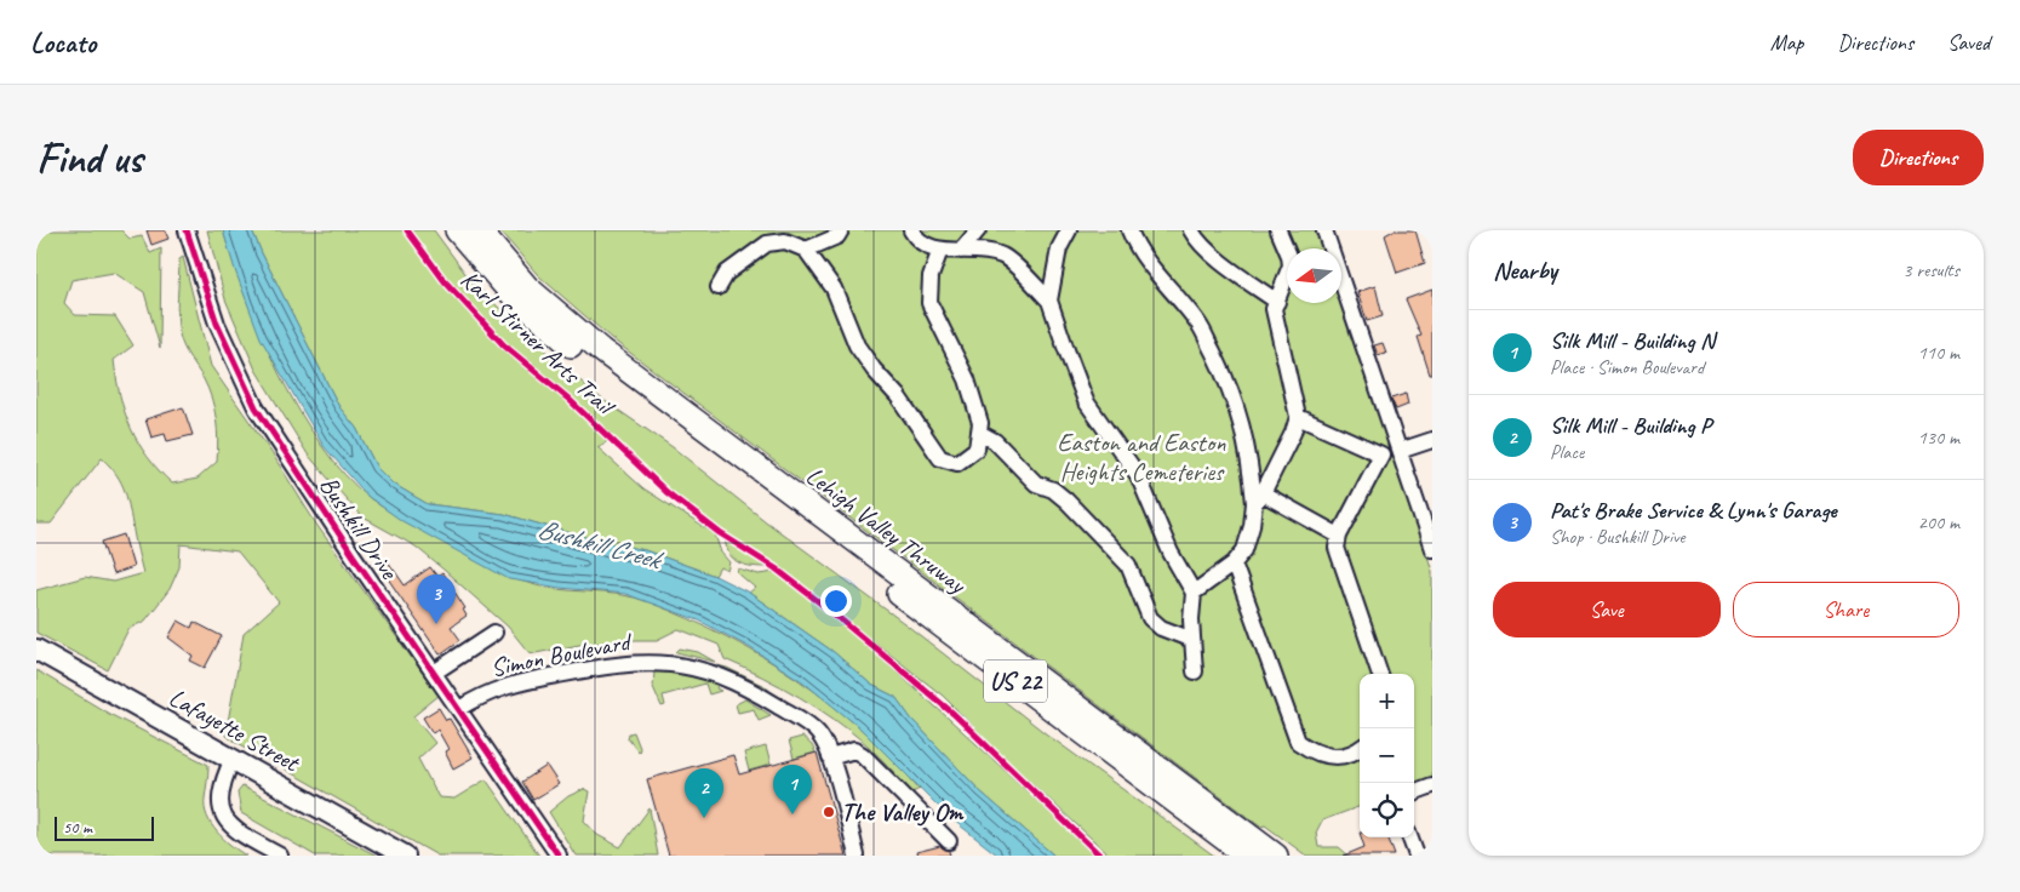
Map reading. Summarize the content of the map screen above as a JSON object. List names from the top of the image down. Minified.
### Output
{"streets":{"highway":["Lehigh Valley Thruway","US 22"],"main road":["Lafayette Street"],"street":["Bushkill Drive","Simon Boulevard"],"cycle path":["Karl Stirner Arts Trail"]},"crossings":[["Bushkill Drive","Simon Boulevard"]],"water":["Bushkill Creek"],"parks":["Easton and Easton Heights Cemeteries"],"places":["The Valley Om"],"scale_bar":"50 m","north":"left","page":{"header":"Locato","nav":["Map","Directions","Saved"],"buttons":["Directions",["Save","Share"]],"title":"Find us","heading":["Nearby","3 results"],"list":[{"mark":"1","name":"Silk Mill - Building N","note":"Place · Simon Boulevard","value":"110 m"},{"mark":"2","name":"Silk Mill - Building P","note":"Place","value":"130 m"},{"mark":"3","name":"Pat's Brake Service & Lynn's Garage","note":"Shop · Bushkill Drive","value":"200 m"}],"pins":["3","1","2"],"map_buttons":["+","−"],"scale":"50 m"}}
